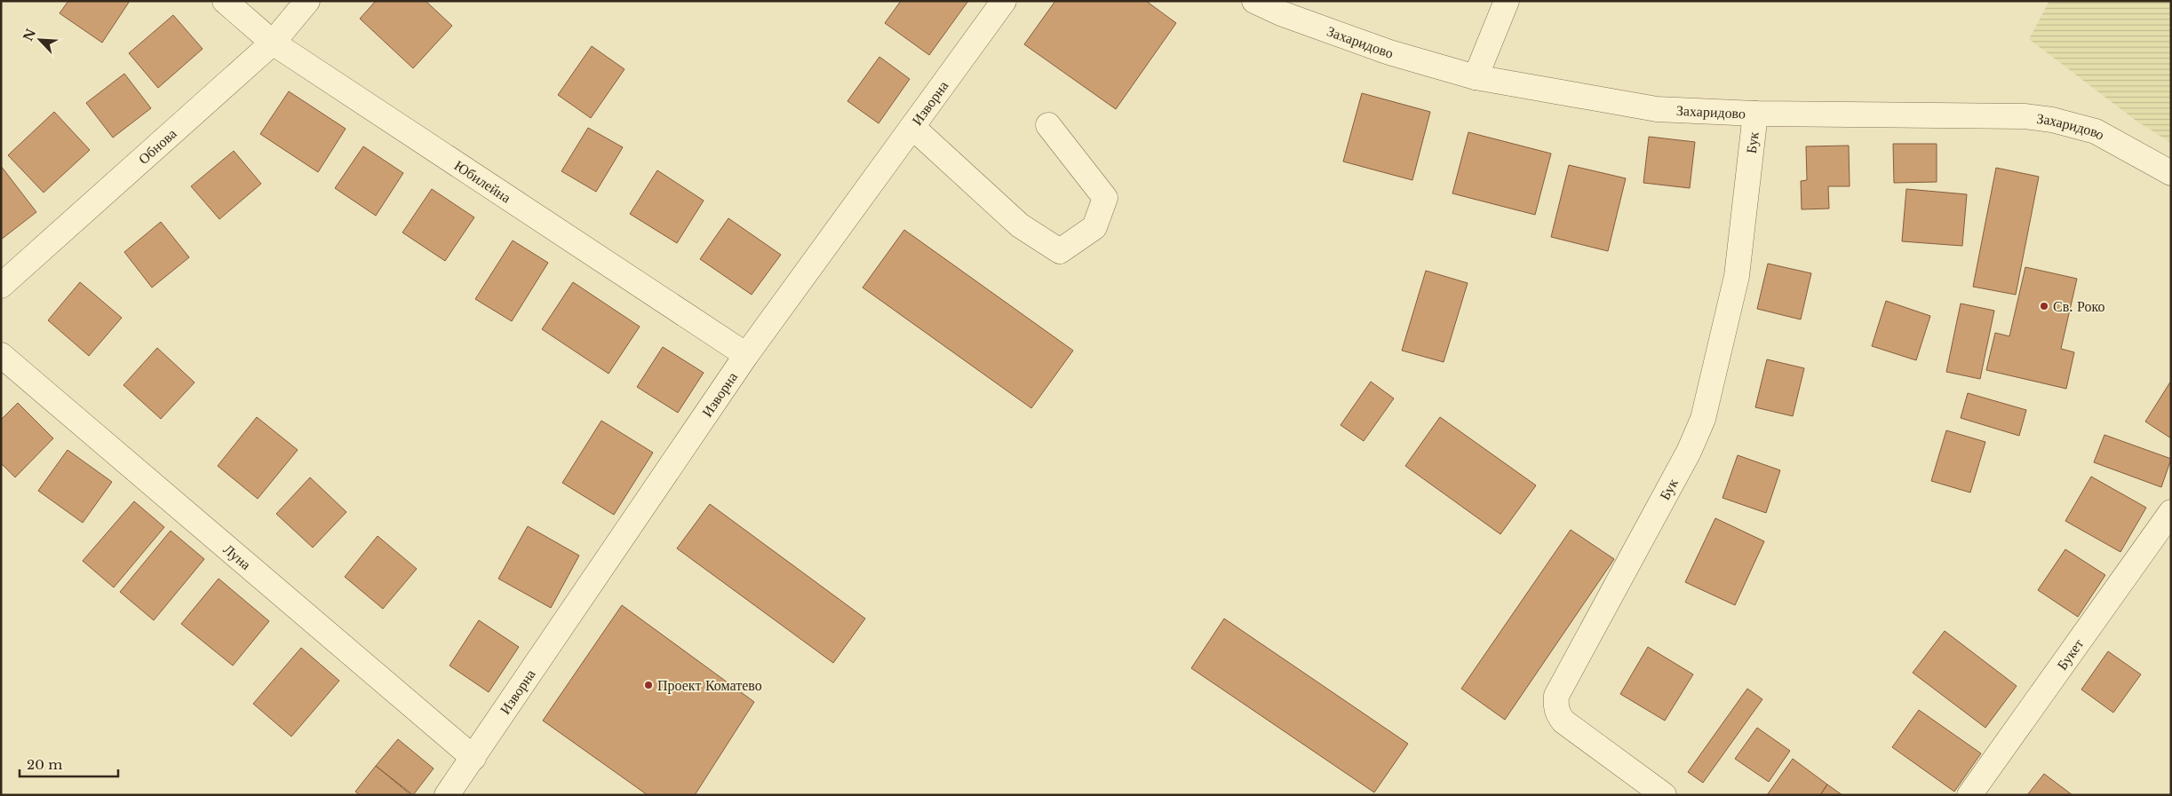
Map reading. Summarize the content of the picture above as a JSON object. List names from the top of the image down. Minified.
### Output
{"streets":{"street":["Захаридово","Изворна","Бук","Обнова","Юбилейна","Луна","Букет"]},"crossings":[["Захаридово","Бук"],["Изворна","Юбилейна"],["Изворна","Луна"],["Обнова","Юбилейна"]],"places":["Св. Роко","Проект Коматево"],"scale_bar":"20 m","north":"top left"}
